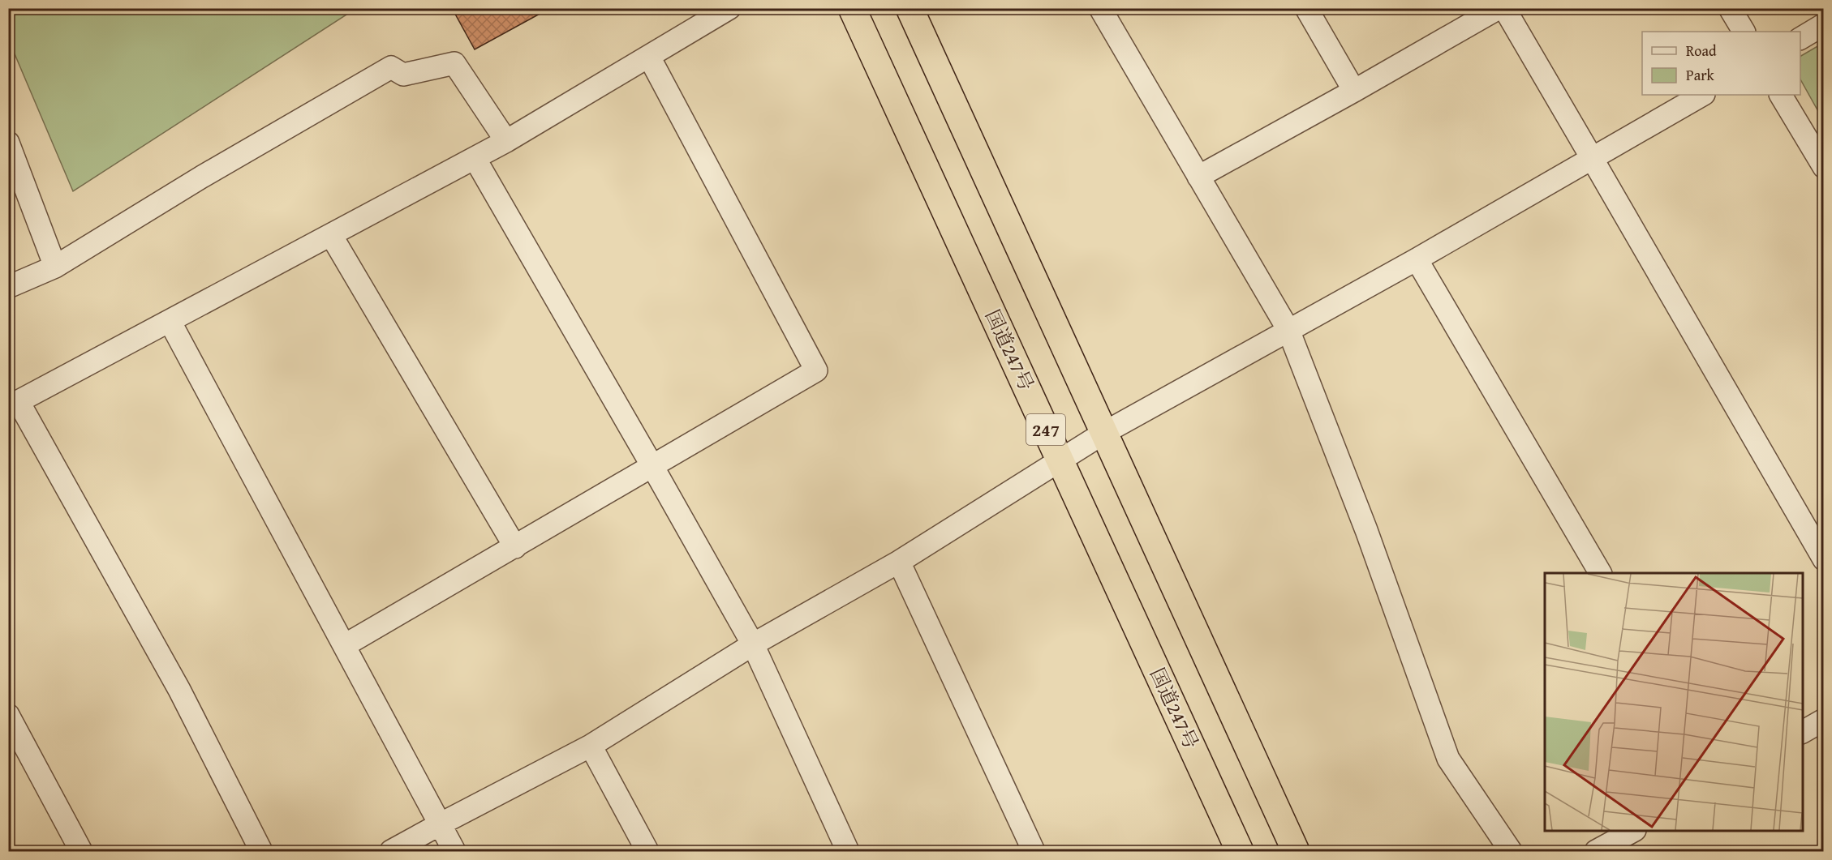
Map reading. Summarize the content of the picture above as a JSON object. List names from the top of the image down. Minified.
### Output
{"streets":{"highway":["国道247号","247"]},"legend":["Road","Park"]}
